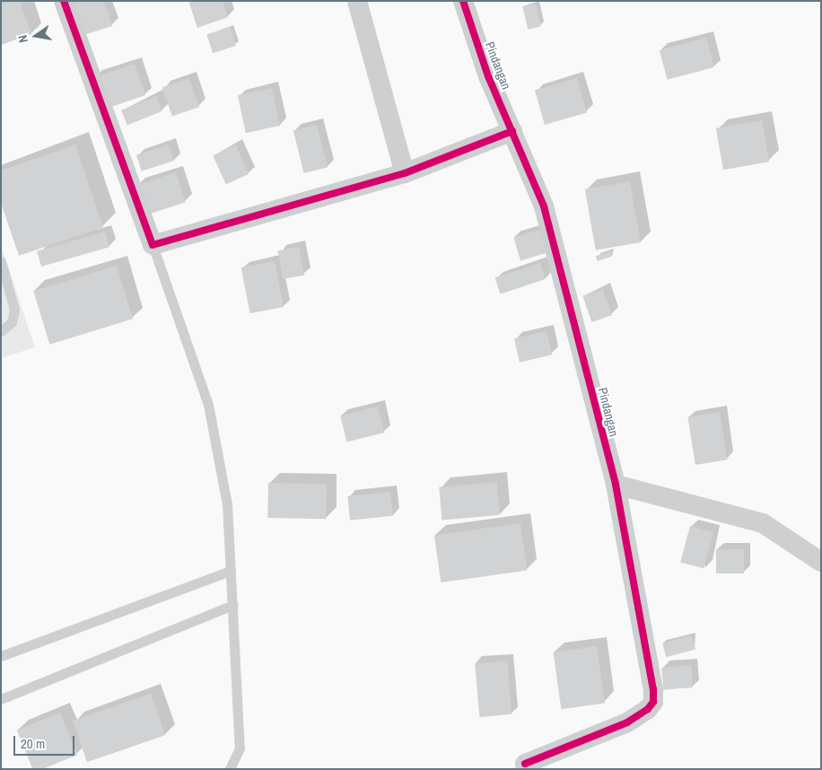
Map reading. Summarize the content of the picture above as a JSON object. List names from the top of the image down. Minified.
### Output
{"streets":{"street":["Pindangan"]},"scale_bar":"20 m","north":"left"}
